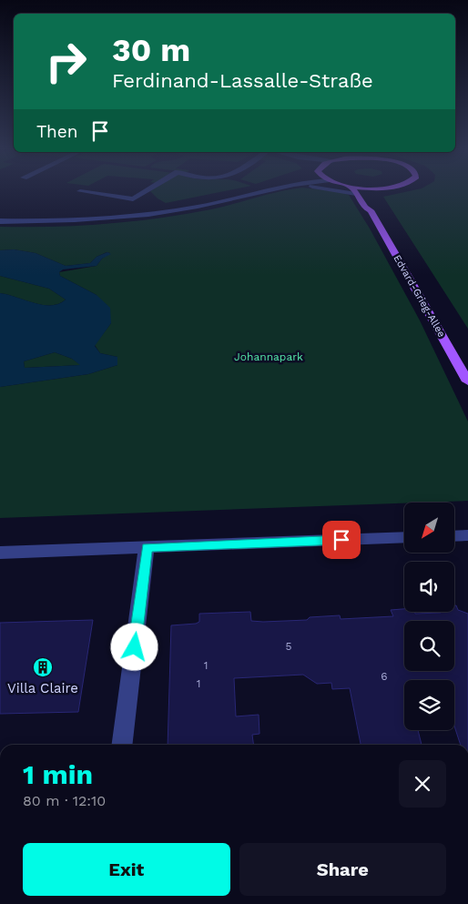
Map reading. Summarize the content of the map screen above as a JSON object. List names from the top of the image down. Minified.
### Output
{"streets":{"main road":["Edvard-Grieg-Allee"]},"parks":["Johannapark"],"places":{"building":["Villa Claire"]},"house_numbers":["5","1","6","1"],"north":"bottom left","page":{"turn":["30 m","Ferdinand-Lassalle-Straße"],"then":"Then","heading":["1 min","80 m · 12:10"],"buttons":["Exit","Share"]}}
